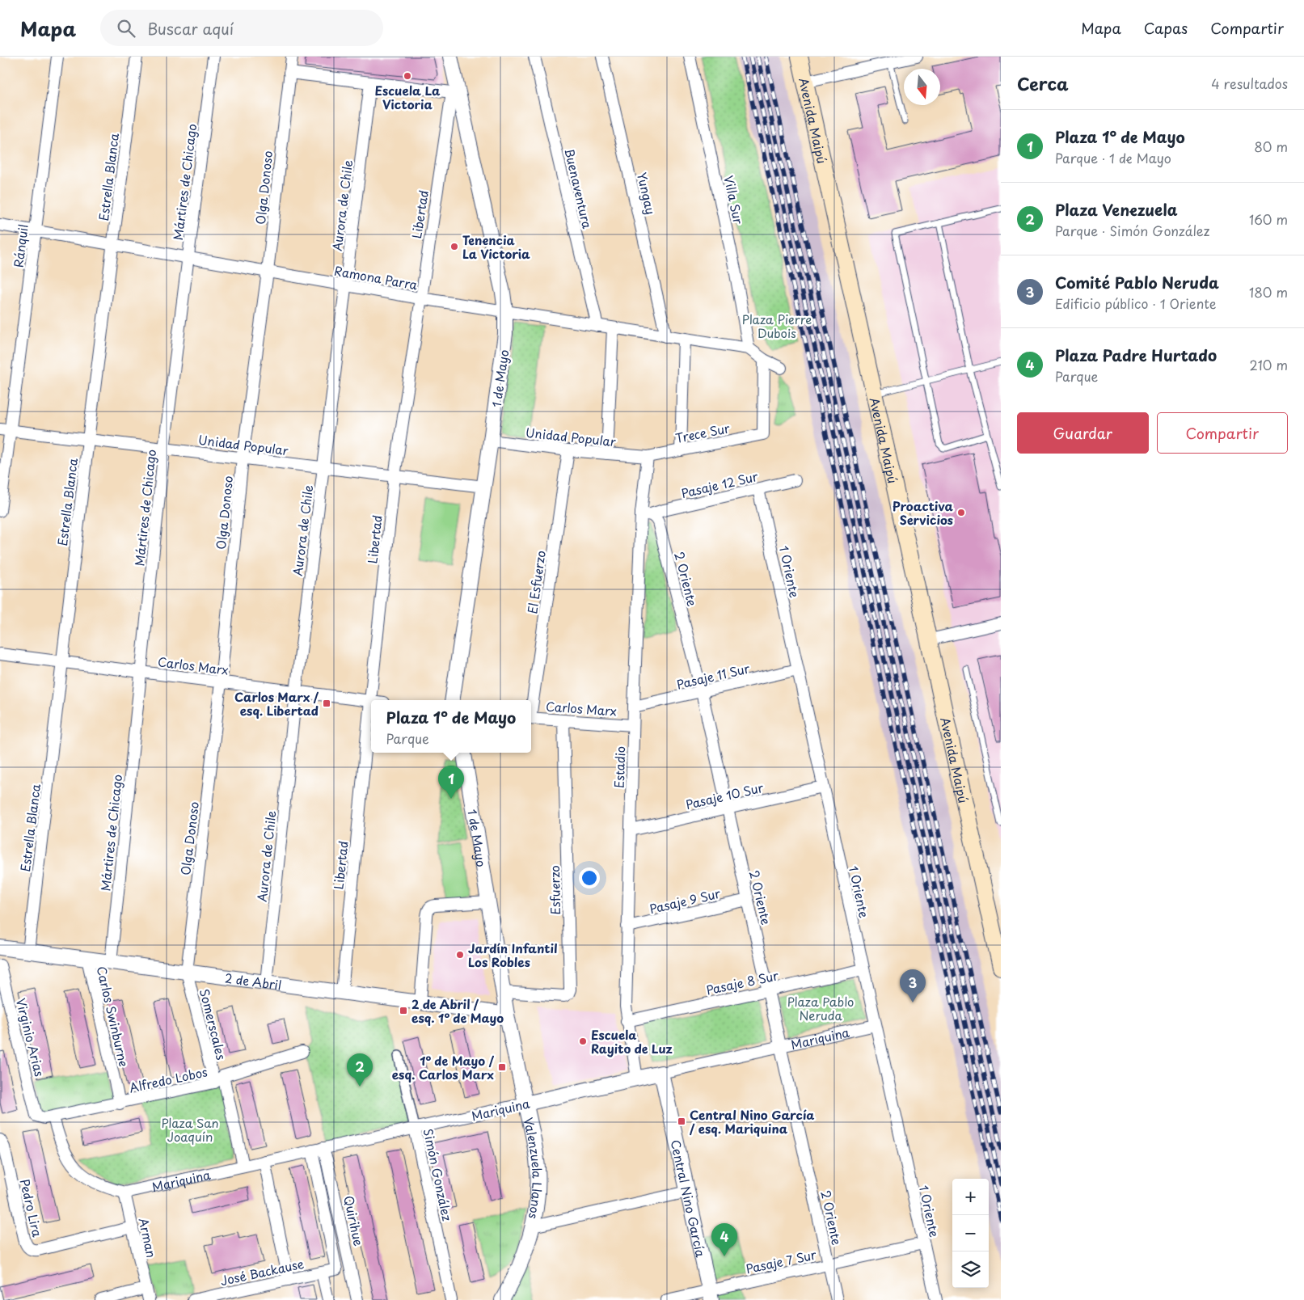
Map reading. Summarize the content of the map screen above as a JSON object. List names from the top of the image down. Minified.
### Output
{"streets":{"main road":["Avenida Maipú"],"street":["Estrella Blanca","Mártires de Chicago","Olga Donoso","Buenaventura","Yungay","Villa Sur","Aurora de Chile","Libertad","Ránquil","Ramona Parra","1 de Mayo","Trece Sur","Unidad Popular","Pasaje 12 Sur","1 Oriente","2 Oriente","El Esfuerzo","Carlos Marx","Pasaje 11 Sur","Estadio","Pasaje 10 Sur","Esfuerzo","Pasaje 9 Sur","2 de Abril","Pasaje 8 Sur","Carlos Swinburne","Somerscales","Virginio Arias","Mariquina","Alfredo Lobos","Valenzuela Llanos","Simón González","Central Nino García","Pedro Lira","Quirihue","Arman","Pasaje 7 Sur","José Backause"]},"crossings":[["Estrella Blanca","Ramona Parra"],["Estrella Blanca","Unidad Popular"],["Estrella Blanca","Carlos Marx"],["Estrella Blanca","2 de Abril"],["Mártires de Chicago","Ramona Parra"],["Mártires de Chicago","Unidad Popular"],["Mártires de Chicago","Carlos Marx"],["Mártires de Chicago","2 de Abril"],["Olga Donoso","Ramona Parra"],["Olga Donoso","Unidad Popular"],["Olga Donoso","Carlos Marx"],["Olga Donoso","2 de Abril"],["Olga Donoso","Somerscales"],["Buenaventura","Ramona Parra"],["Yungay","Ramona Parra"],["Villa Sur","Ramona Parra"],["Aurora de Chile","Ramona Parra"],["Aurora de Chile","Unidad Popular"],["Aurora de Chile","Carlos Marx"],["Aurora de Chile","2 de Abril"],["Libertad","Ramona Parra"],["Libertad","1 de Mayo"],["Libertad","Unidad Popular"],["Libertad","Carlos Marx"],["Libertad","2 de Abril"],["Ránquil","Ramona Parra"],["Ránquil","Unidad Popular"],["Ramona Parra","1 de Mayo"],["1 de Mayo","Unidad Popular"],["1 de Mayo","Esfuerzo"],["1 de Mayo","2 de Abril"],["1 de Mayo","Mariquina"],["1 de Mayo","Valenzuela Llanos"],["Trece Sur","Unidad Popular"],["Trece Sur","Estadio"],["Unidad Popular","El Esfuerzo"],["Unidad Popular","Estadio"],["Pasaje 12 Sur","1 Oriente"],["Pasaje 12 Sur","2 Oriente"],["Pasaje 12 Sur","Estadio"],["1 Oriente","Pasaje 11 Sur"],["1 Oriente","Pasaje 10 Sur"],["1 Oriente","Pasaje 8 Sur"],["1 Oriente","Mariquina"],["1 Oriente","Pasaje 7 Sur"],["2 Oriente","Pasaje 11 Sur"],["2 Oriente","Estadio"],["2 Oriente","Pasaje 10 Sur"],["2 Oriente","Pasaje 9 Sur"],["2 Oriente","Pasaje 8 Sur"],["2 Oriente","Mariquina"],["2 Oriente","Pasaje 7 Sur"],["Carlos Marx","Estadio"],["Carlos Marx","Esfuerzo"],["Pasaje 11 Sur","Estadio"],["Estadio","Pasaje 10 Sur"],["Estadio","Pasaje 9 Sur"],["Estadio","Pasaje 8 Sur"],["Estadio","Mariquina"],["2 de Abril","Carlos Swinburne"],["2 de Abril","Somerscales"],["Carlos Swinburne","Alfredo Lobos"],["Somerscales","Mariquina"],["Somerscales","Alfredo Lobos"],["Virginio Arias","Alfredo Lobos"],["Mariquina","Valenzuela Llanos"],["Mariquina","Simón González"],["Mariquina","Central Nino García"],["Mariquina","Quirihue"],["Mariquina","Arman"],["Mariquina","José Backause"],["Central Nino García","Pasaje 7 Sur"],["Pedro Lira","Arman"],["Quirihue","José Backause"]],"parks":["Plaza Pierre Dubois","Plaza Pablo Neruda","Plaza San Joaquín"],"places":{"other":["Escuela La Victoria","Tenencia La Victoria","Proactiva Servicios","Jardín Infantil Los Robles","Escuela Rayito de Luz"],"transit":["Carlos Marx / esq. Libertad","2 de Abril / esq. 1° de Mayo","1° de Mayo / esq. Carlos Marx","Central Nino García / esq. Mariquina"]},"north":"bottom","page":{"header":"Mapa","search":"Buscar aquí","nav":["Mapa","Capas","Compartir"],"heading":["Cerca","4 resultados"],"list":[{"mark":"1","name":"Plaza 1° de Mayo","note":"Parque · 1 de Mayo","value":"80 m"},{"mark":"2","name":"Plaza Venezuela","note":"Parque · Simón González","value":"160 m"},{"mark":"3","name":"Comité Pablo Neruda","note":"Edificio público · 1 Oriente","value":"180 m"},{"mark":"4","name":"Plaza Padre Hurtado","note":"Parque","value":"210 m"}],"buttons":["Guardar","Compartir"],"popup":["Plaza 1° de Mayo","Parque"],"pins":["1","3","2","4"],"map_buttons":["+","−"]}}
